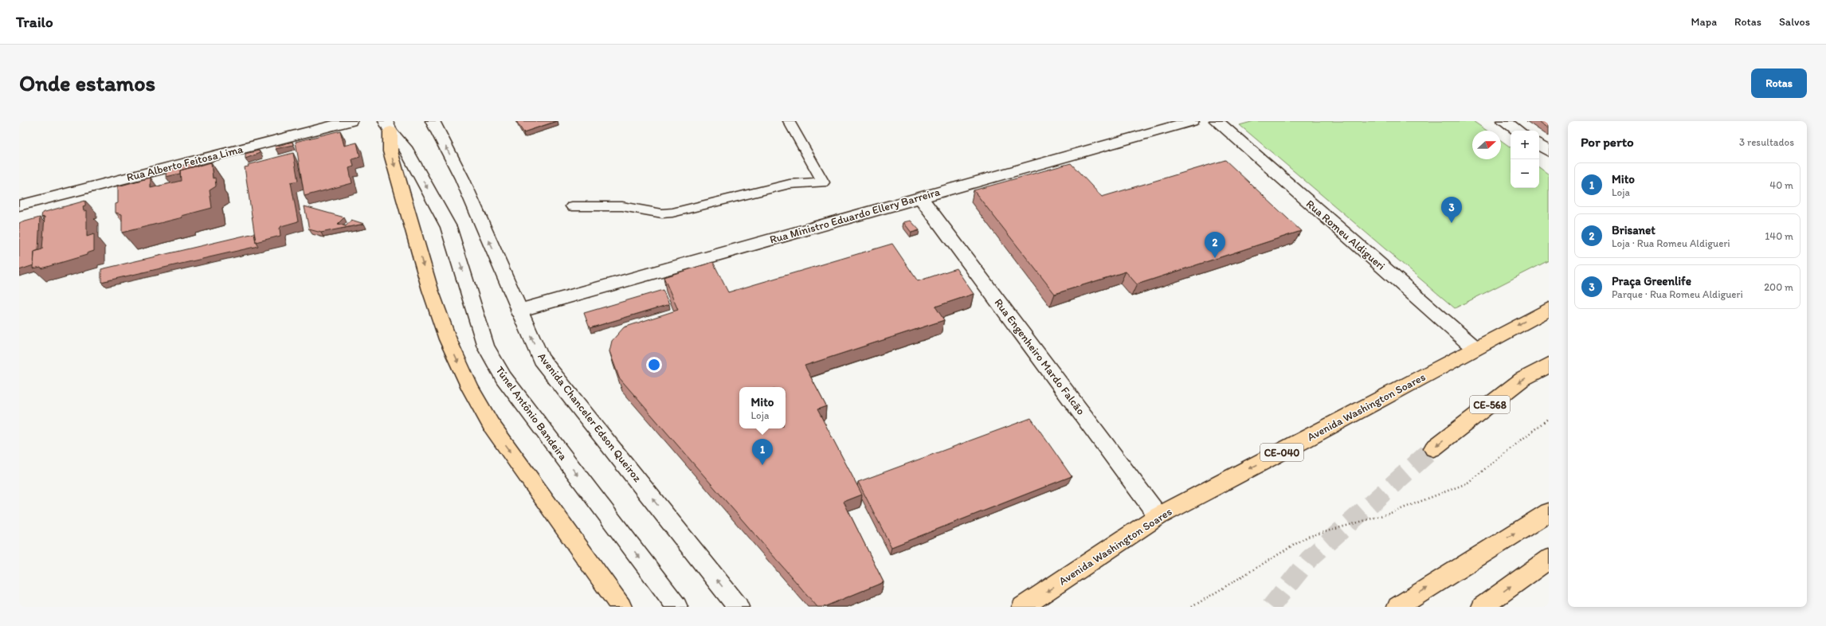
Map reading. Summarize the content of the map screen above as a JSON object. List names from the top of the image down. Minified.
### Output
{"streets":{"highway":["CE-568","Avenida Washington Soares","CE-040"],"street":["Rua Alberto Feitosa Lima","Rua Ministro Eduardo Ellery Barreira","Rua Romeu Aldigueri","Rua Engenheiro Mardo Falcão","Túnel Antônio Bandeira","Avenida Chanceler Edson Queiroz"]},"crossings":[["Rua Ministro Eduardo Ellery Barreira","Rua Engenheiro Mardo Falcão"],["Rua Ministro Eduardo Ellery Barreira","Avenida Chanceler Edson Queiroz"],["Rua Romeu Aldigueri","Avenida Washington Soares"],["Rua Engenheiro Mardo Falcão","Avenida Washington Soares"]],"one_way":["Avenida Washington Soares","Túnel Antônio Bandeira","Avenida Chanceler Edson Queiroz"],"north":"right","page":{"header":"Trailo","nav":["Mapa","Rotas","Salvos"],"buttons":"Rotas","title":"Onde estamos","heading":["Por perto","3 resultados"],"map_buttons":["+","−"],"list":[{"mark":"1","name":"Mito","note":"Loja","value":"40 m"},{"mark":"2","name":"Brisanet","note":"Loja · Rua Romeu Aldigueri","value":"140 m"},{"mark":"3","name":"Praça Greenlife","note":"Parque · Rua Romeu Aldigueri","value":"200 m"}],"pins":["3","2","1"],"popup":["Mito","Loja"]}}
